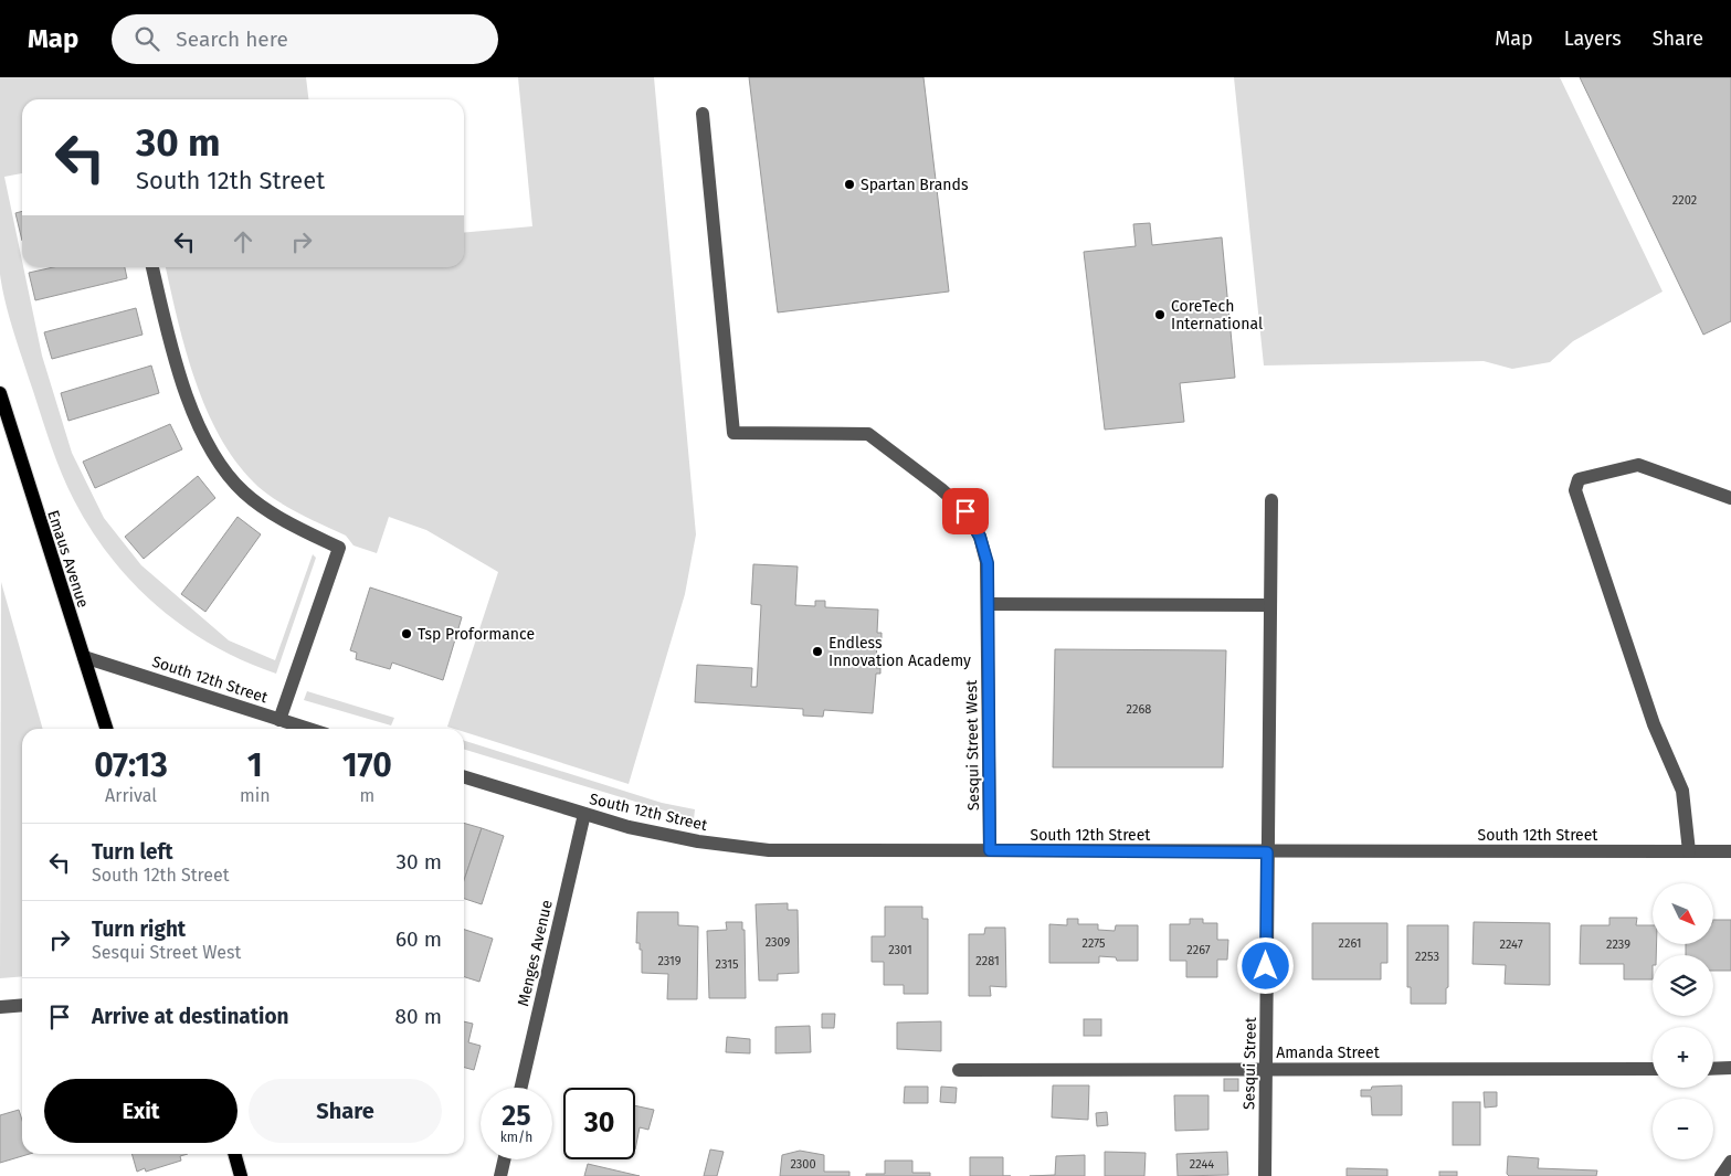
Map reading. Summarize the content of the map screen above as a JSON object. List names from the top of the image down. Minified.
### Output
{"streets":{"main road":["Emaus Avenue"],"street":["South 12th Street","Sesqui Street West","Menges Avenue","Amanda Street","Sesqui Street"]},"crossings":[["Emaus Avenue","South 12th Street"],["South 12th Street","Sesqui Street West"],["South 12th Street","Menges Avenue"],["South 12th Street","Sesqui Street"],["Amanda Street","Sesqui Street"]],"places":["Spartan Brands","CoreTech International","Tsp Proformance","Endless Innovation Academy"],"house_numbers":["2202","2268","2309","2275","2261","2247","2239","2301","2267","2253","2319","2281","2315","2300","2244"],"north":"bottom right","page":{"header":"Map","search":"Search here","nav":["Map","Layers","Share"],"turn":["30 m","South 12th Street"],"eta":["07:13","Arrival","1","min","170","m"],"list":[{"name":"Turn left","note":"South 12th Street","value":"30 m"},{"name":"Turn right","note":"Sesqui Street West","value":"60 m"},{"name":"Arrive at destination","value":"80 m"}],"map_buttons":["+","−"],"buttons":["Exit","Share"],"speed":"25 km/h","limit":"30"}}
